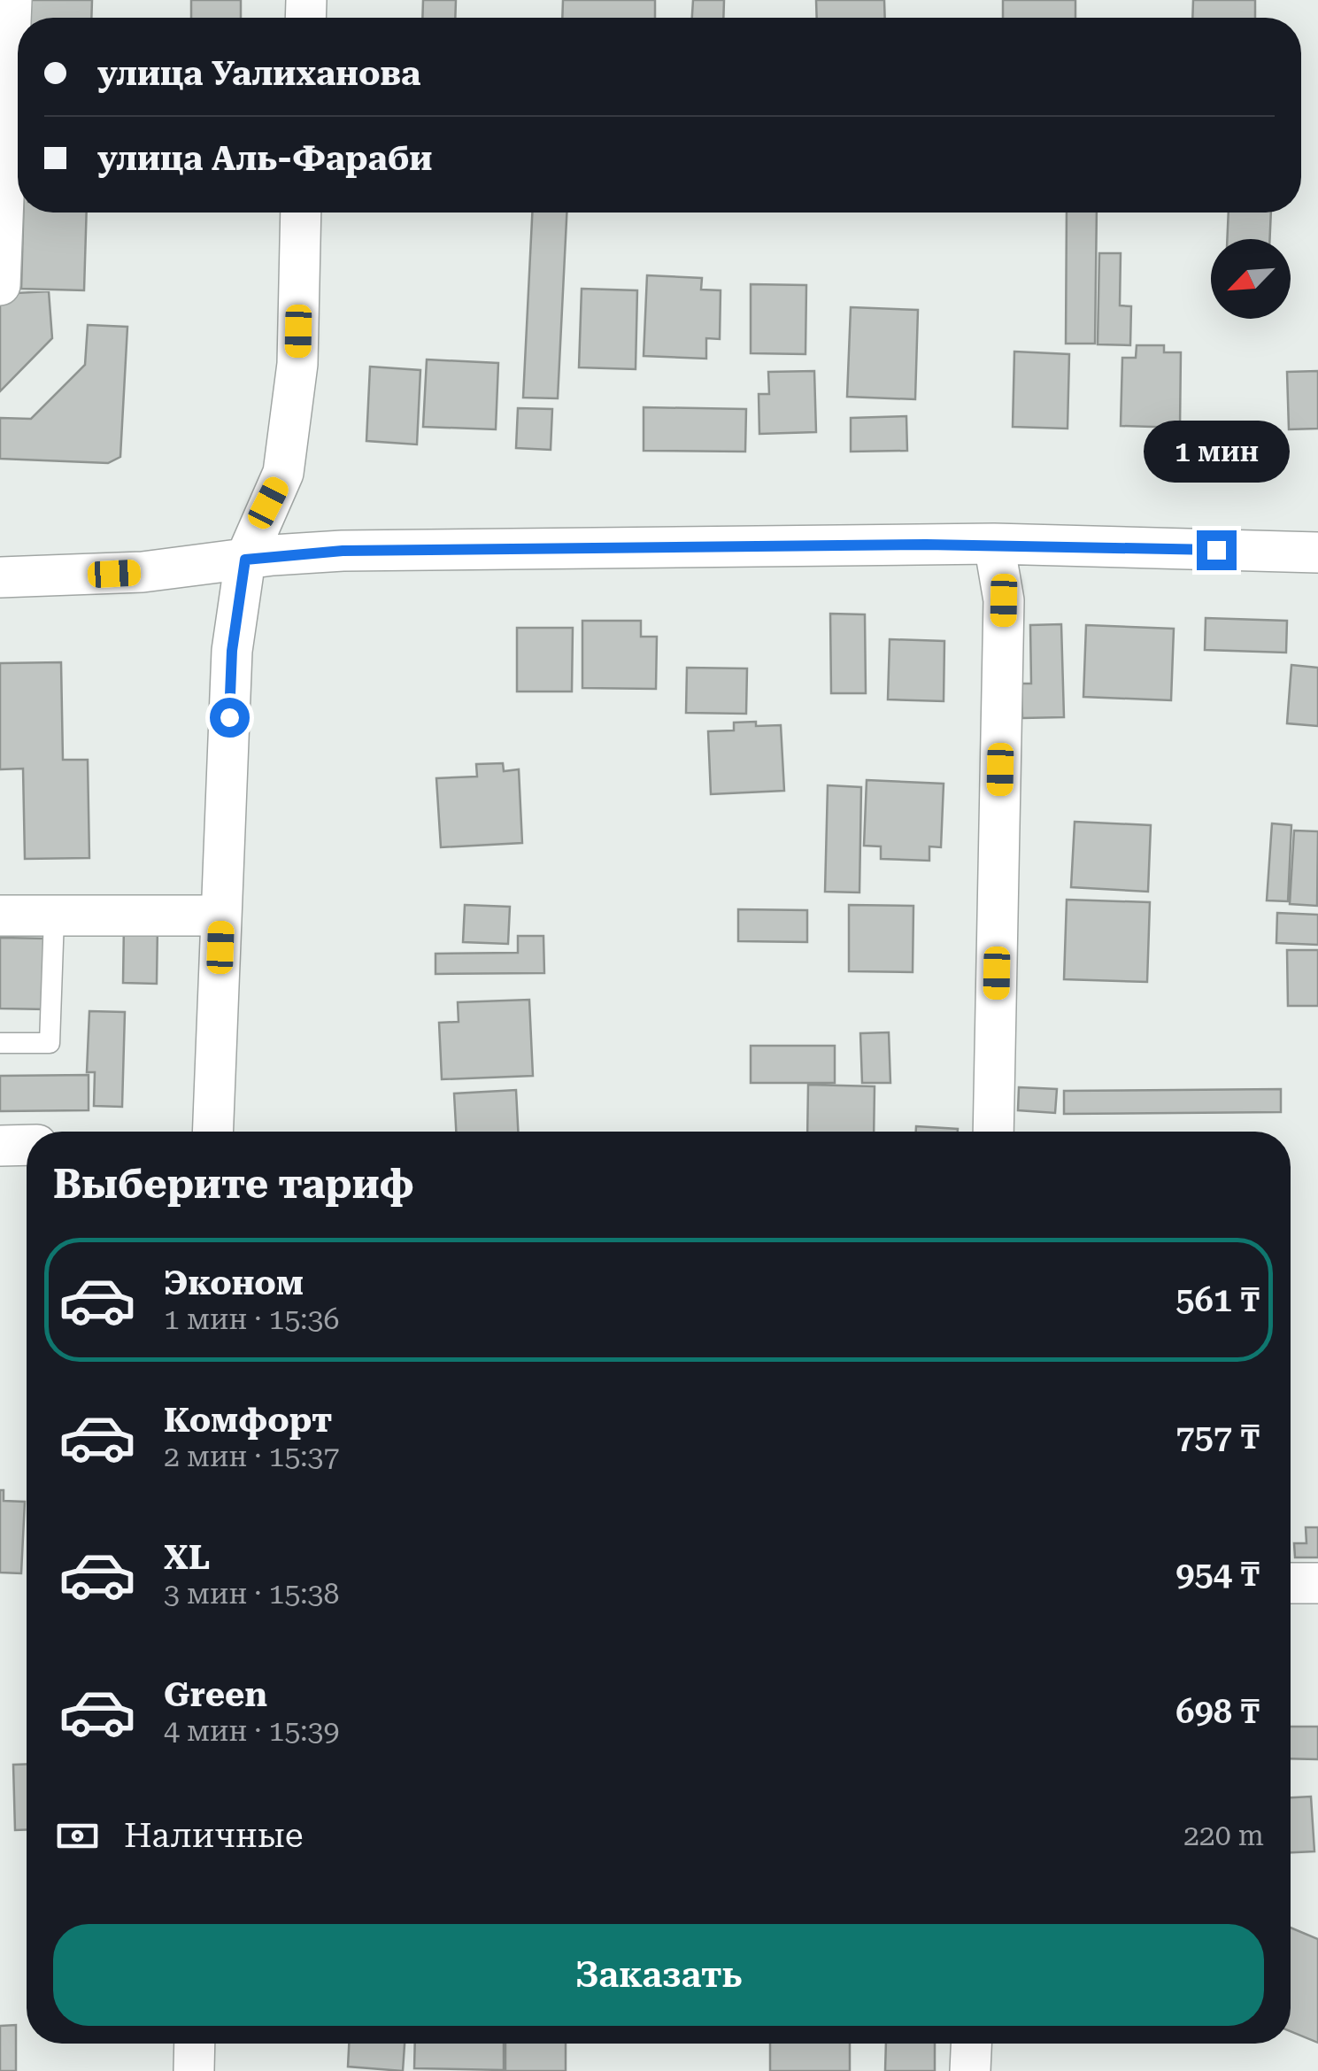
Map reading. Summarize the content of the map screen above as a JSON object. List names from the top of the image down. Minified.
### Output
{"north":"bottom left","page":{"banner":["улица Уалиханова","улица Аль-Фараби"],"bubble":"1 мин","heading":"Выберите тариф","list":[{"name":"Эконом","note":"1 мин · 15:36","value":"561 ₸"},{"name":"Комфорт","note":"2 мин · 15:37","value":"757 ₸"},{"name":"XL","note":"3 мин · 15:38","value":"954 ₸"},{"name":"Green","note":"4 мин · 15:39","value":"698 ₸"}],"pay":["Наличные","220 m"],"buttons":"Заказать"}}
